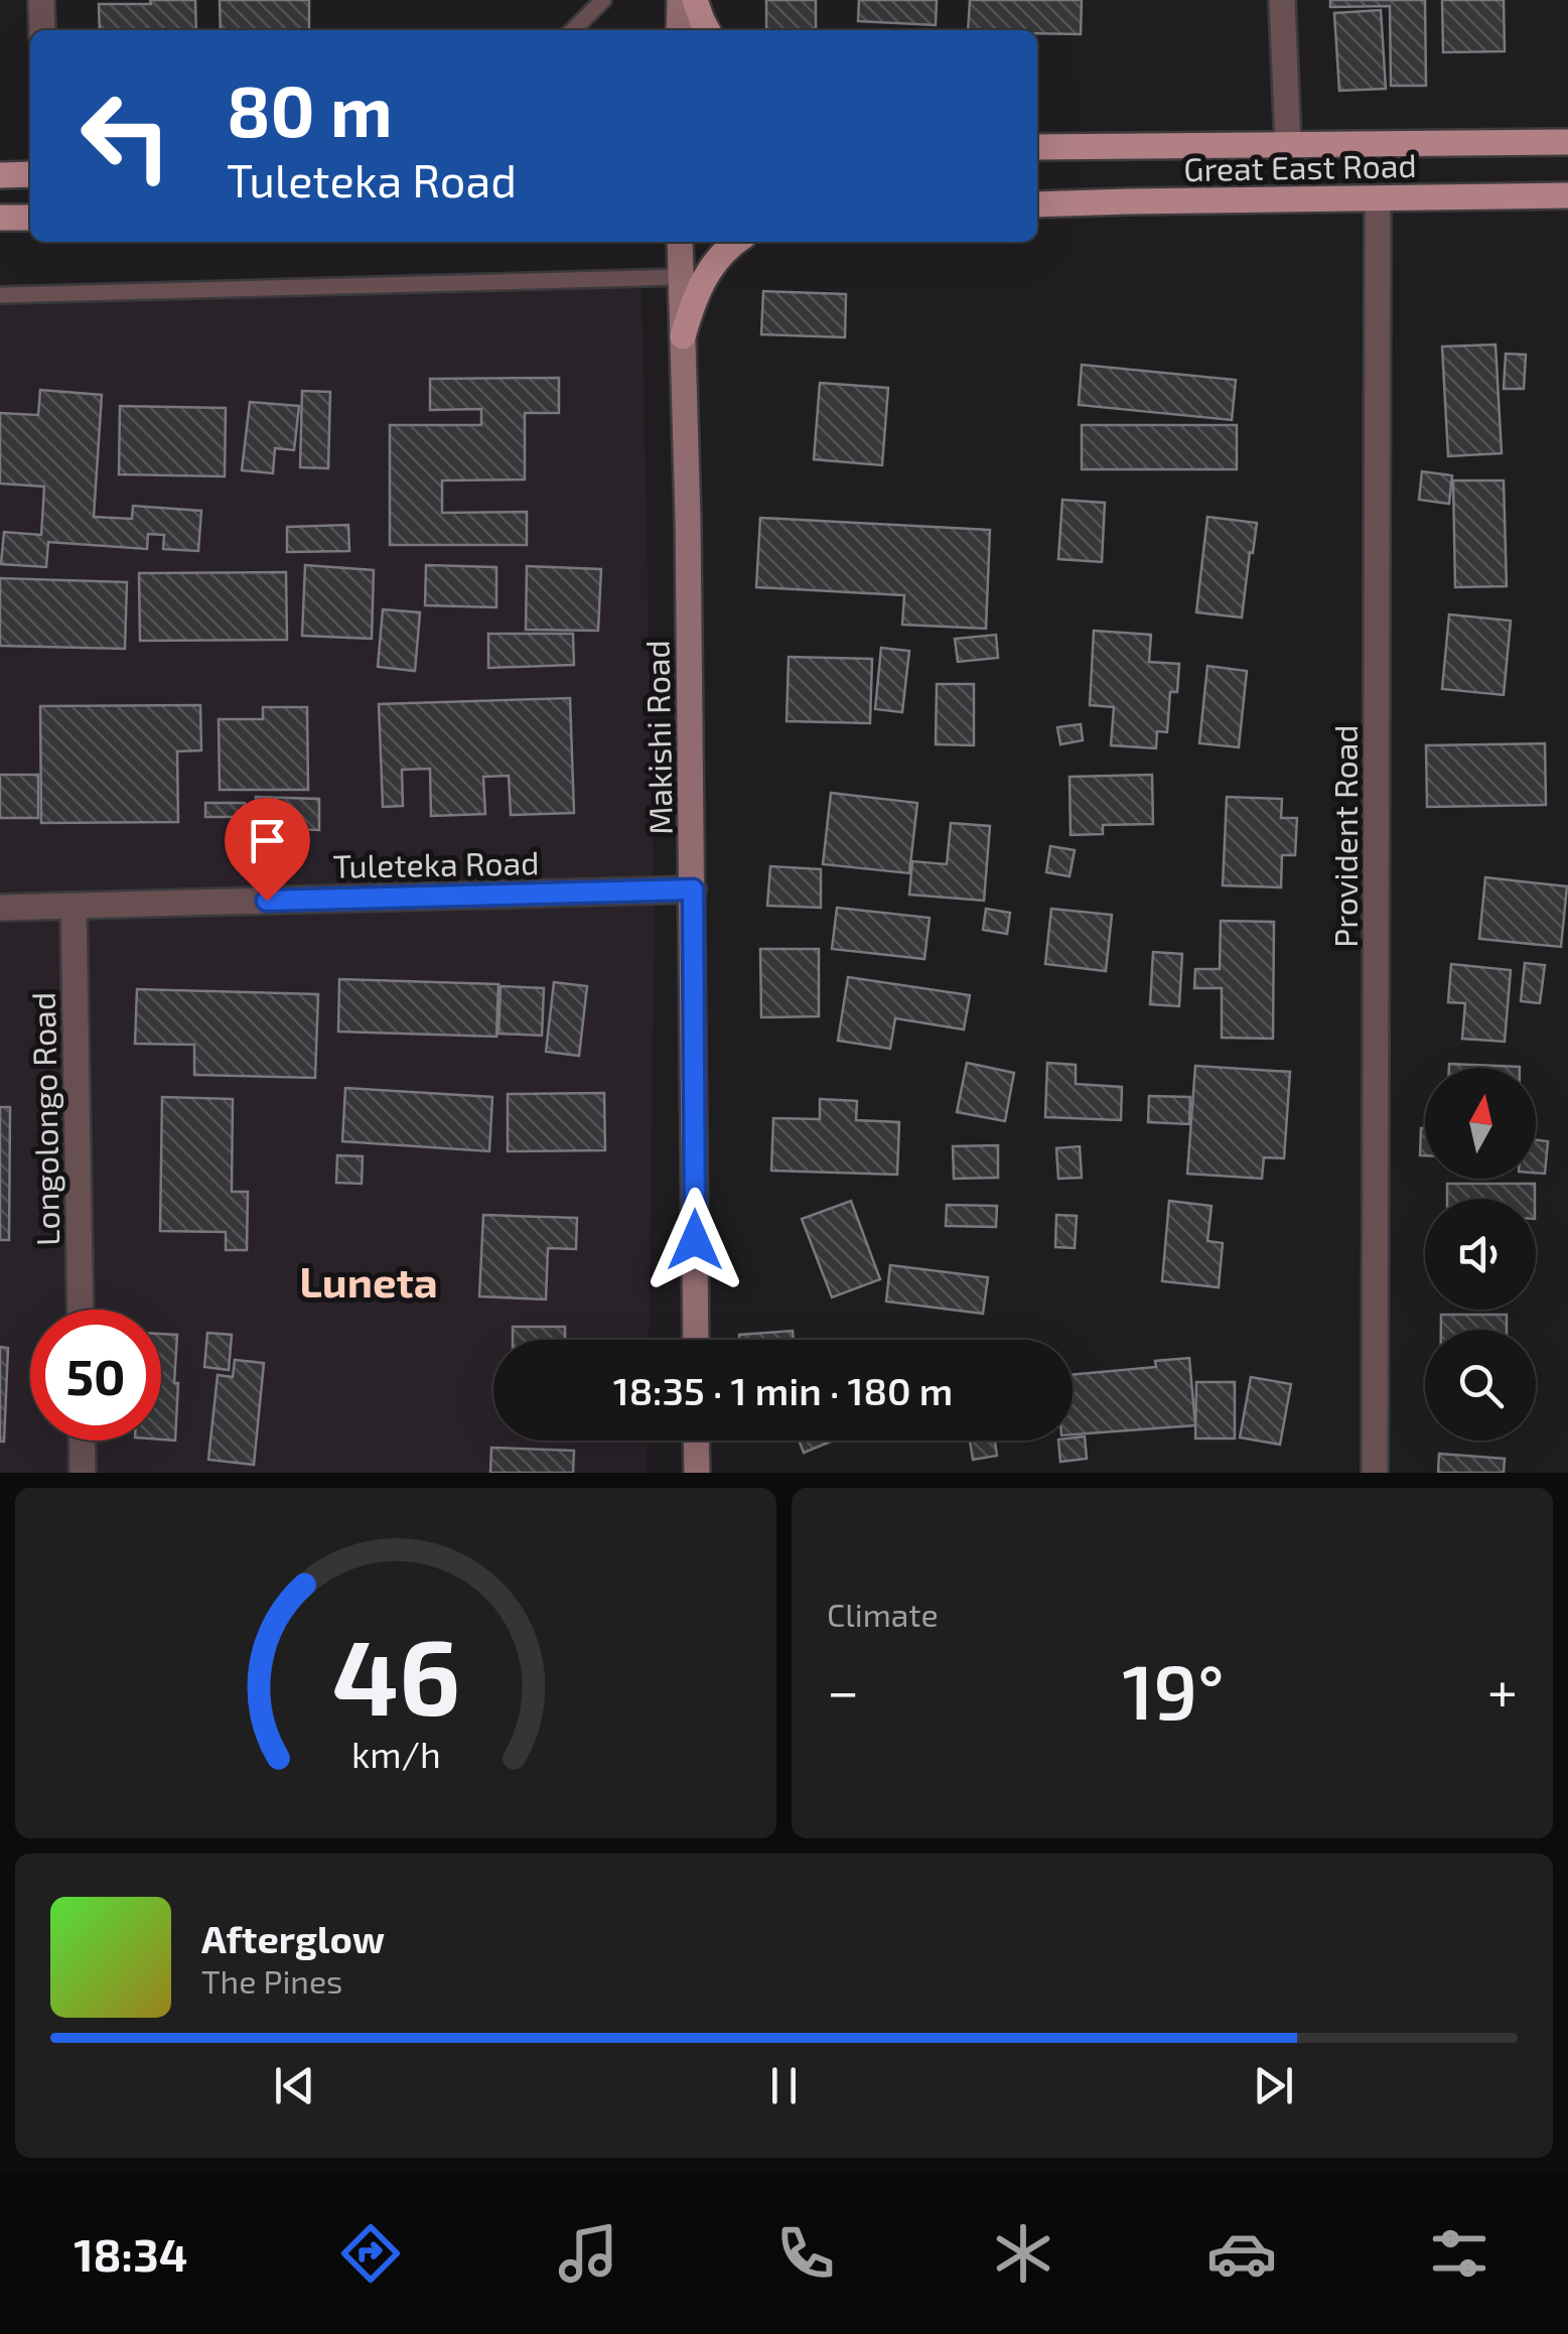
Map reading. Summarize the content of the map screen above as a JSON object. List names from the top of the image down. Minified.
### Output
{"streets":{"main road":["Great East Road","Makishi Road"],"street":["Provident Road","Tuleteka Road","Longolongo Road"]},"crossings":[["Great East Road","Provident Road"],["Makishi Road","Tuleteka Road"],["Tuleteka Road","Longolongo Road"]],"districts":["Luneta"],"north":"top","page":{"turn":["80 m","Tuleteka Road"],"limit":"50","trip":"18:35 · 1 min · 180 m","tile":"Climate","heat":["−","19°","+"],"song":["Afterglow","The Pines"],"tabs":"18:34","gauge":["46","km/h"]}}
